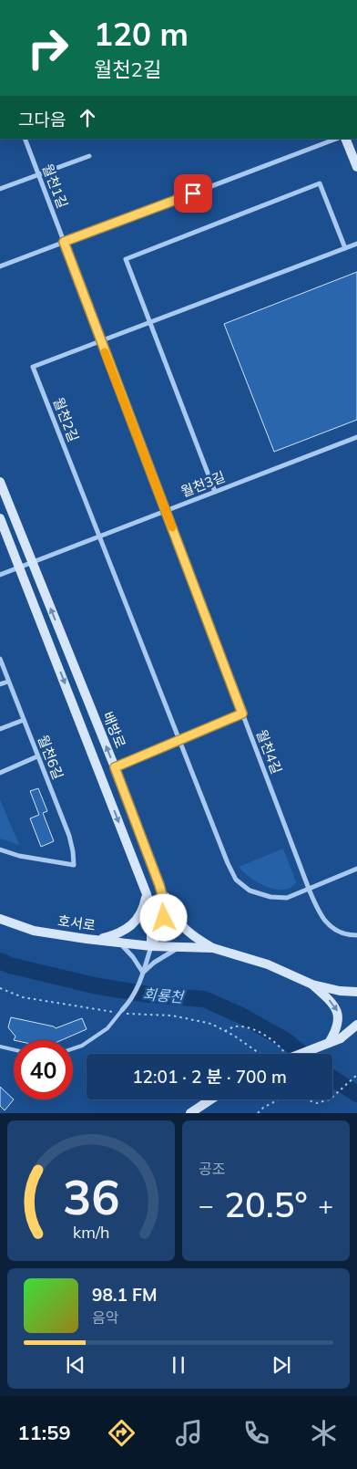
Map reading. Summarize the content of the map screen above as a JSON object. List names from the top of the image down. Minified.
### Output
{"streets":{"street":["월천1길","월천2길","월천3길","배방로","월천4길","월천6길","호서로"]},"crossings":[["월천1길","월천4길"],["월천2길","월천3길"],["월천2길","월천4길"],["월천3길","배방로"],["월천3길","월천4길"],["배방로","호서로"]],"water":["회룡천"],"page":{"turn":["120 m","월천2길"],"then":"그다음","limit":"40","trip":"12:01 · 2 분 · 700 m","tile":"공조","heat":["−","20.5°","+"],"song":["98.1 FM","음악"],"tabs":"11:59","gauge":["36","km/h"]}}
